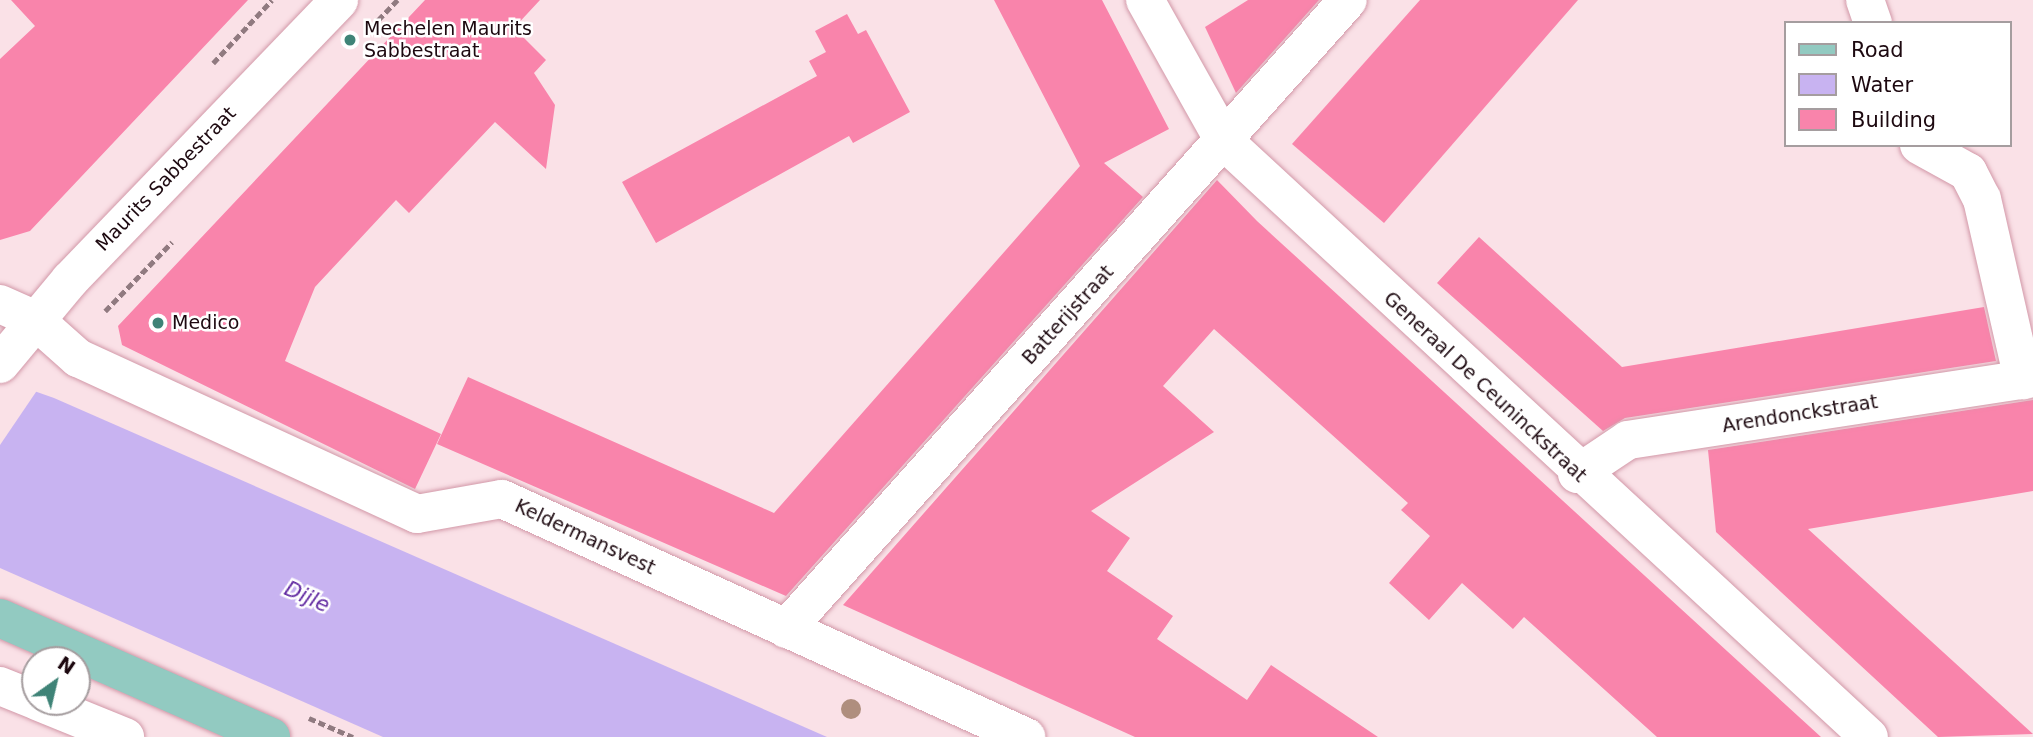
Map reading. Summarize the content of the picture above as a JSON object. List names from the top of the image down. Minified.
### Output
{"streets":{"street":["Maurits Sabbestraat","Batterijstraat","Generaal De Ceuninckstraat","Arendonckstraat","Keldermansvest"]},"crossings":[["Maurits Sabbestraat","Keldermansvest"],["Batterijstraat","Generaal De Ceuninckstraat"],["Batterijstraat","Keldermansvest"],["Generaal De Ceuninckstraat","Arendonckstraat"]],"water":["Dijle"],"places":["Mechelen Maurits Sabbestraat","Medico"],"legend":["Road","Water","Building"],"north":"top right"}
